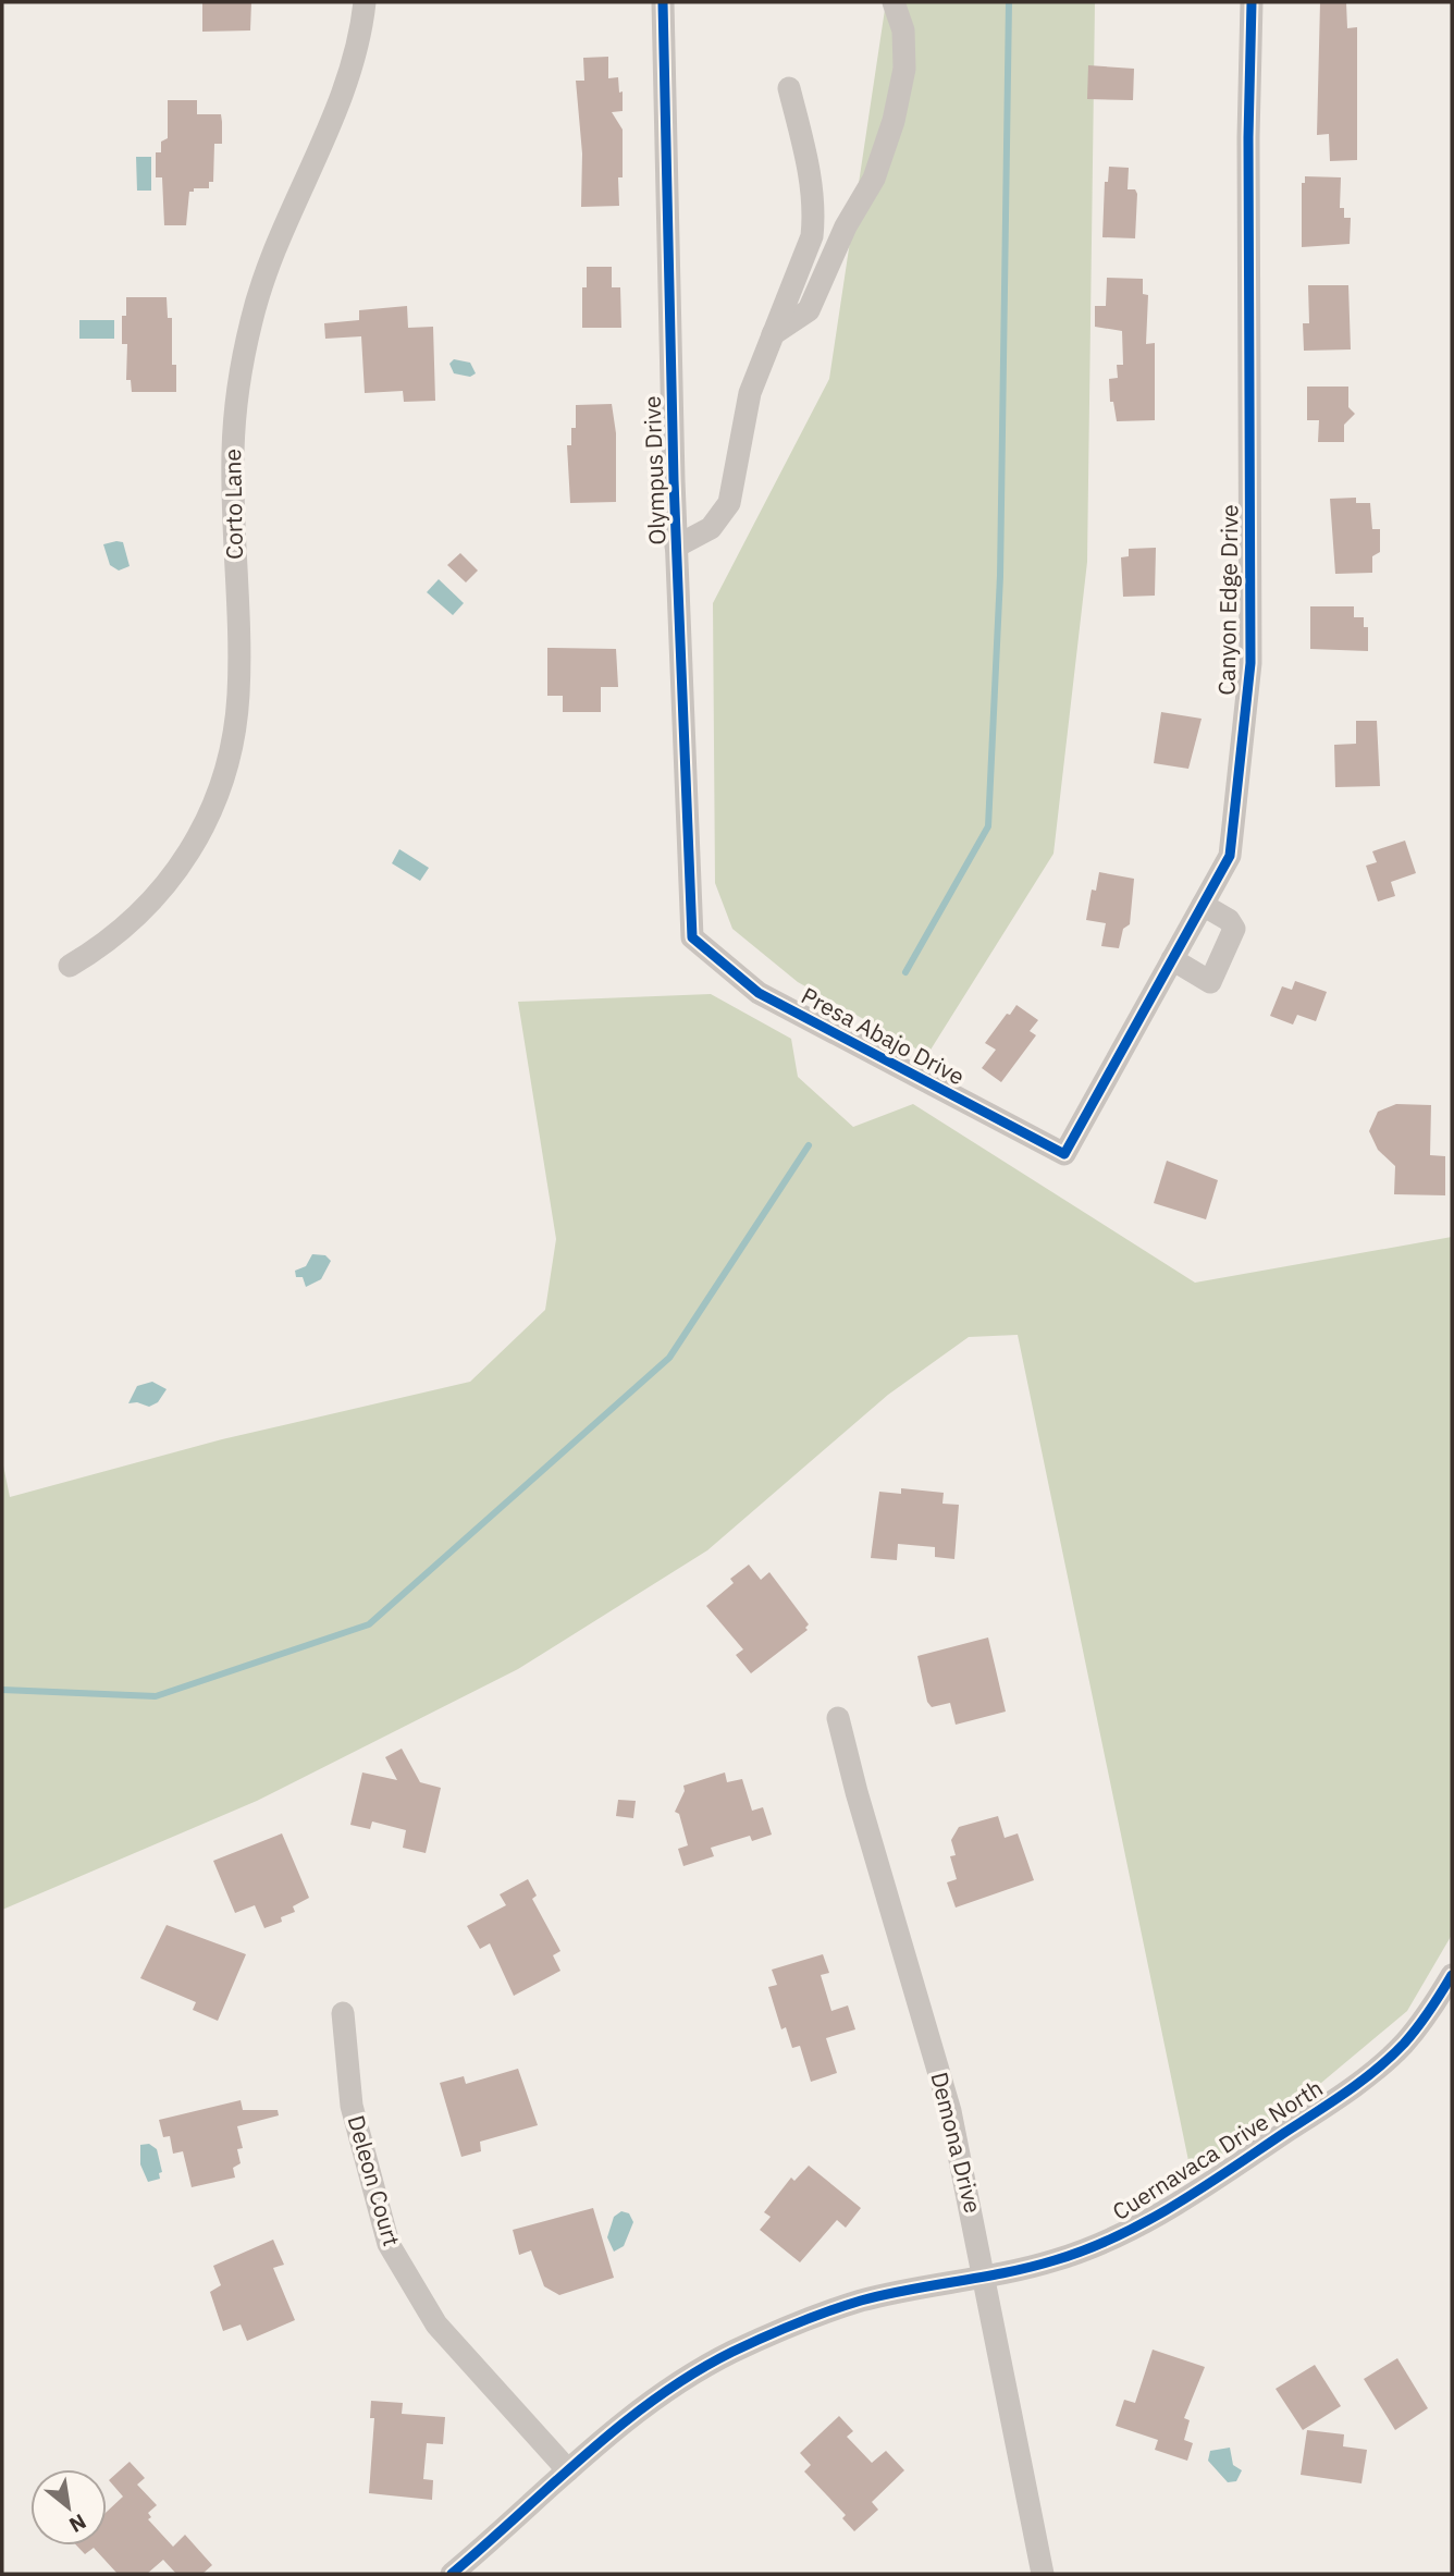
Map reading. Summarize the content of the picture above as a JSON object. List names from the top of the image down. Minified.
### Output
{"streets":{"street":["Olympus Drive","Corto Lane","Canyon Edge Drive","Presa Abajo Drive","Demona Drive","Cuernavaca Drive North","Deleon Court"]},"crossings":[["Olympus Drive","Presa Abajo Drive"],["Canyon Edge Drive","Presa Abajo Drive"],["Demona Drive","Cuernavaca Drive North"],["Cuernavaca Drive North","Deleon Court"]],"north":"bottom right"}
